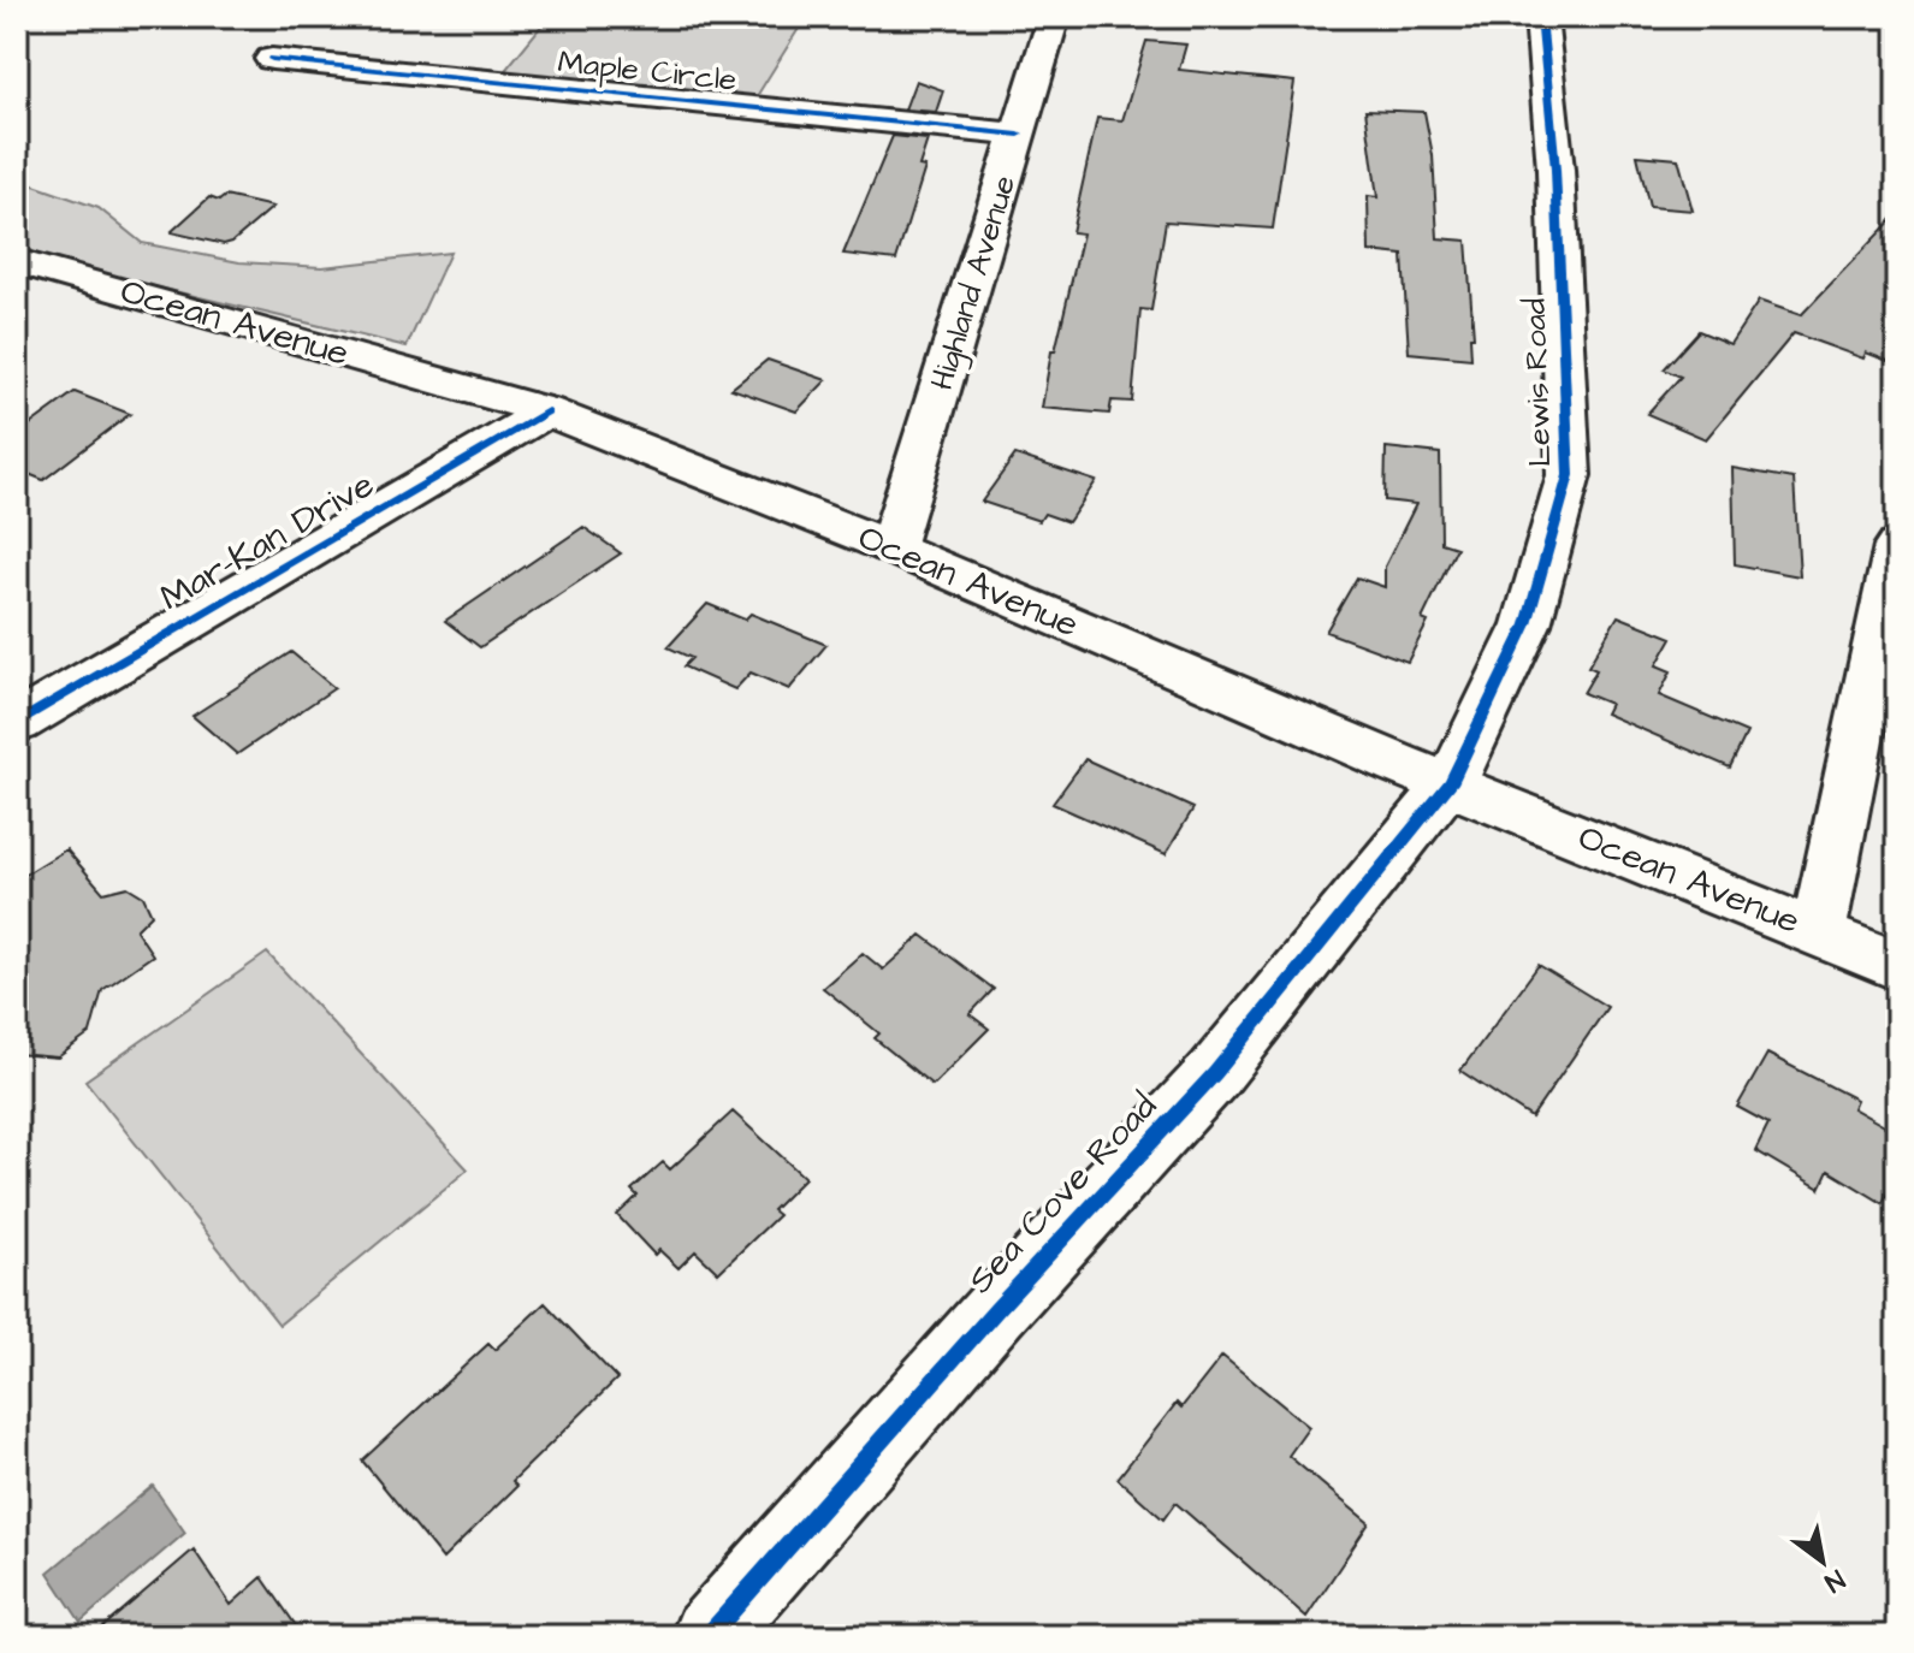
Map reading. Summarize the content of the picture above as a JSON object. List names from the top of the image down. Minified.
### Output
{"streets":{"street":["Maple Circle","Highland Avenue","Ocean Avenue","Lewis Road","Mar-Kan Drive","Sea Cove Road"]},"crossings":[["Maple Circle","Highland Avenue"],["Highland Avenue","Ocean Avenue"],["Ocean Avenue","Lewis Road"],["Ocean Avenue","Mar-Kan Drive"],["Ocean Avenue","Sea Cove Road"],["Lewis Road","Sea Cove Road"]],"north":"bottom right"}
